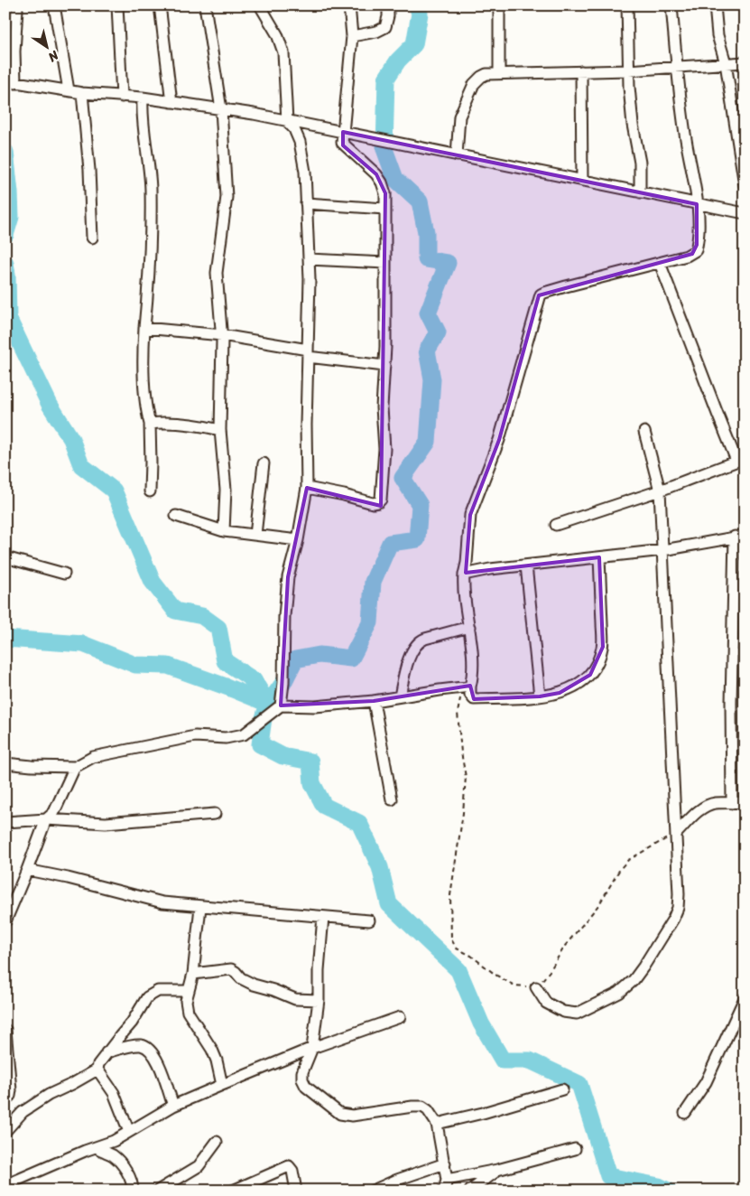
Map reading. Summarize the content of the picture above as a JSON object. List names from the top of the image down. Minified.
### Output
{"north":"bottom right"}
